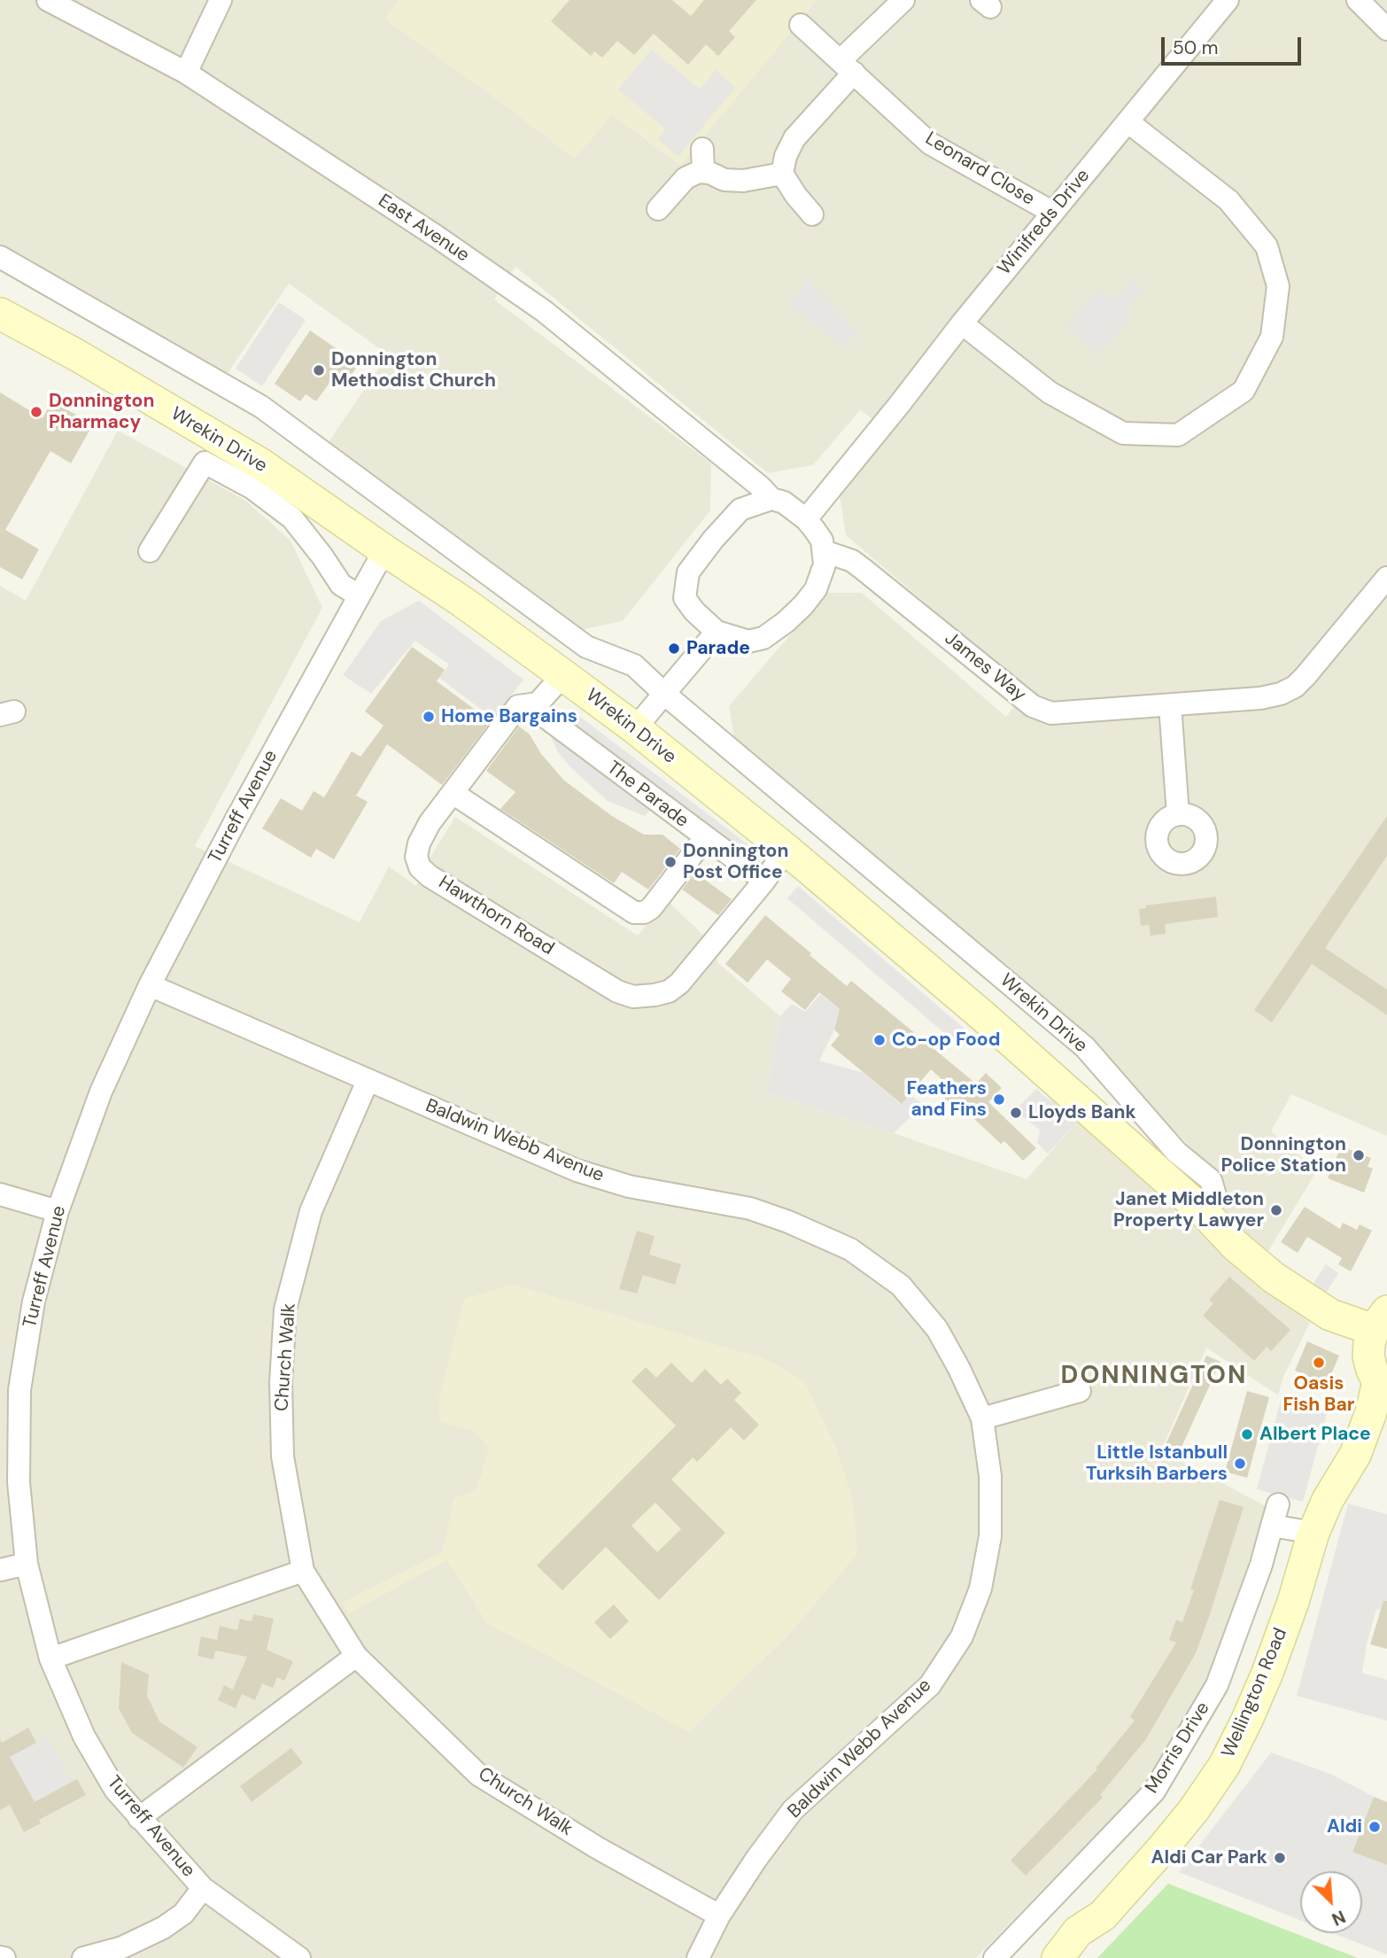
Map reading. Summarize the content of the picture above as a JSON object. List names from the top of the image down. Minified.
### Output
{"streets":{"street":["Leonard Close","Winifreds Drive","East Avenue","Wrekin Drive","James Way","The Parade","Turreff Avenue","Hawthorn Road","Baldwin Webb Avenue","Church Walk","Wellington Road","Morris Drive"]},"crossings":[["Leonard Close","Winifreds Drive"],["Winifreds Drive","East Avenue"],["Winifreds Drive","James Way"],["East Avenue","James Way"],["Wrekin Drive","Turreff Avenue"],["Wrekin Drive","Hawthorn Road"],["The Parade","Hawthorn Road"],["Turreff Avenue","Baldwin Webb Avenue"],["Baldwin Webb Avenue","Church Walk"]],"districts":["DONNINGTON"],"places":["Donnington Methodist Church","Donnington Pharmacy","Parade","Home Bargains","Donnington Post Office","Co-op Food","Feathers and Fins","Lloyds Bank","Donnington Police Station","Janet Middleton Property Lawyer","Oasis Fish Bar","Albert Place","Little Istanbull Turksih Barbers","Aldi","Aldi Car Park"],"scale_bar":"50 m","north":"bottom right"}
